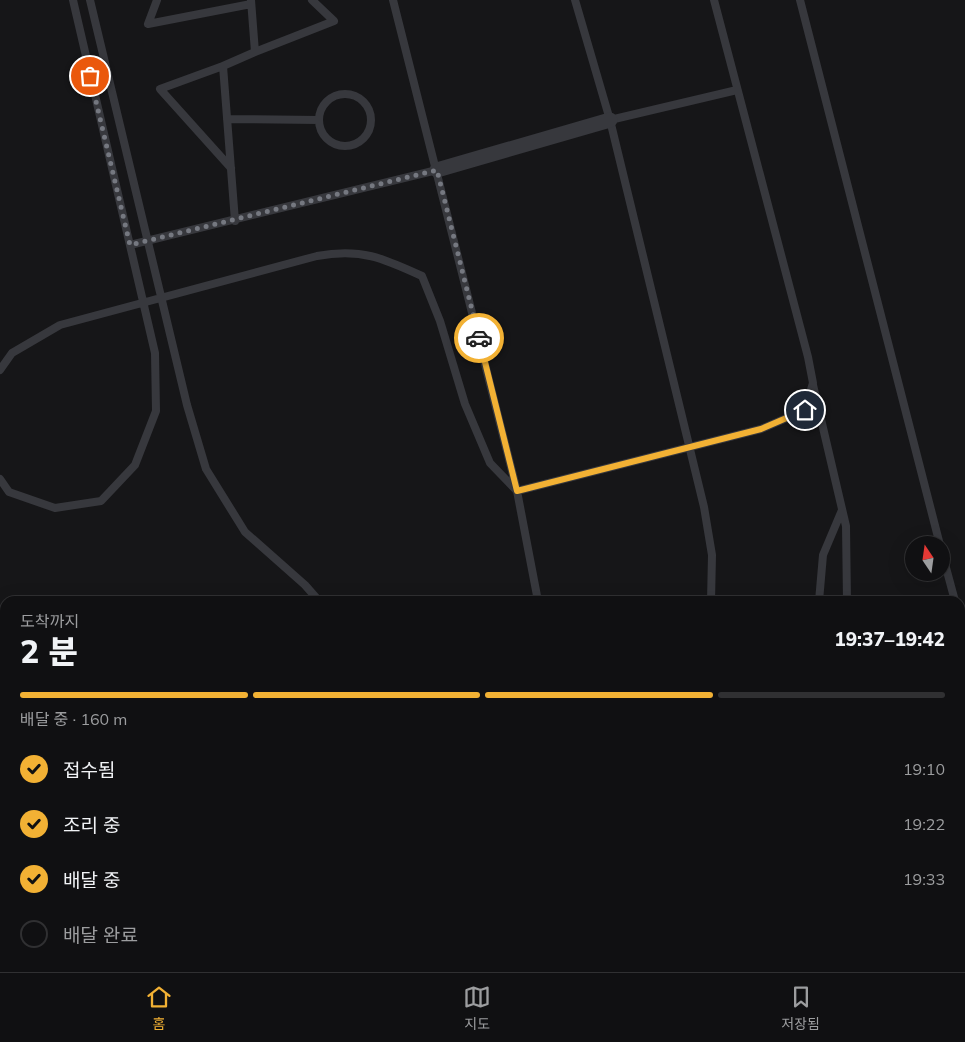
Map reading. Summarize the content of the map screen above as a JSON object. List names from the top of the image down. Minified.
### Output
{"north":"top","page":{"heading":["2 분","도착까지","19:37–19:42"],"bar":"배달 중 · 160 m","list":[["접수됨","19:10"],["조리 중","19:22"],["배달 중","19:33"],"배달 완료"],"tabs":["홈","지도","저장됨"]}}
